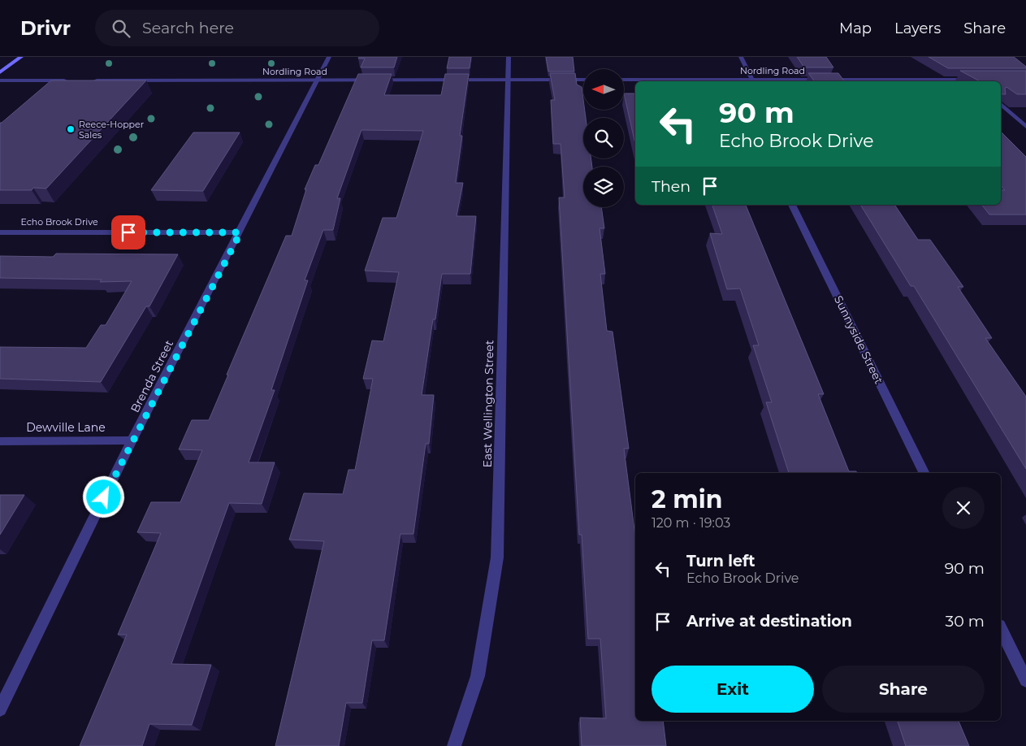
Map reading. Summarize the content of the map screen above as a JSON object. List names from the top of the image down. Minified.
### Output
{"streets":{"street":["Nordling Road","Echo Brook Drive","Sunnyside Street","Brenda Street","East Wellington Street","Dewville Lane"]},"crossings":[["Nordling Road","Brenda Street"],["Nordling Road","East Wellington Street"],["Echo Brook Drive","Brenda Street"],["Brenda Street","Dewville Lane"]],"places":["Reece-Hopper Sales"],"north":"left","page":{"header":"Drivr","search":"Search here","nav":["Map","Layers","Share"],"turn":["90 m","Echo Brook Drive"],"then":"Then","heading":["2 min","120 m · 19:03"],"list":[{"name":"Turn left","note":"Echo Brook Drive","value":"90 m"},{"name":"Arrive at destination","value":"30 m"}],"buttons":["Exit","Share"]}}
